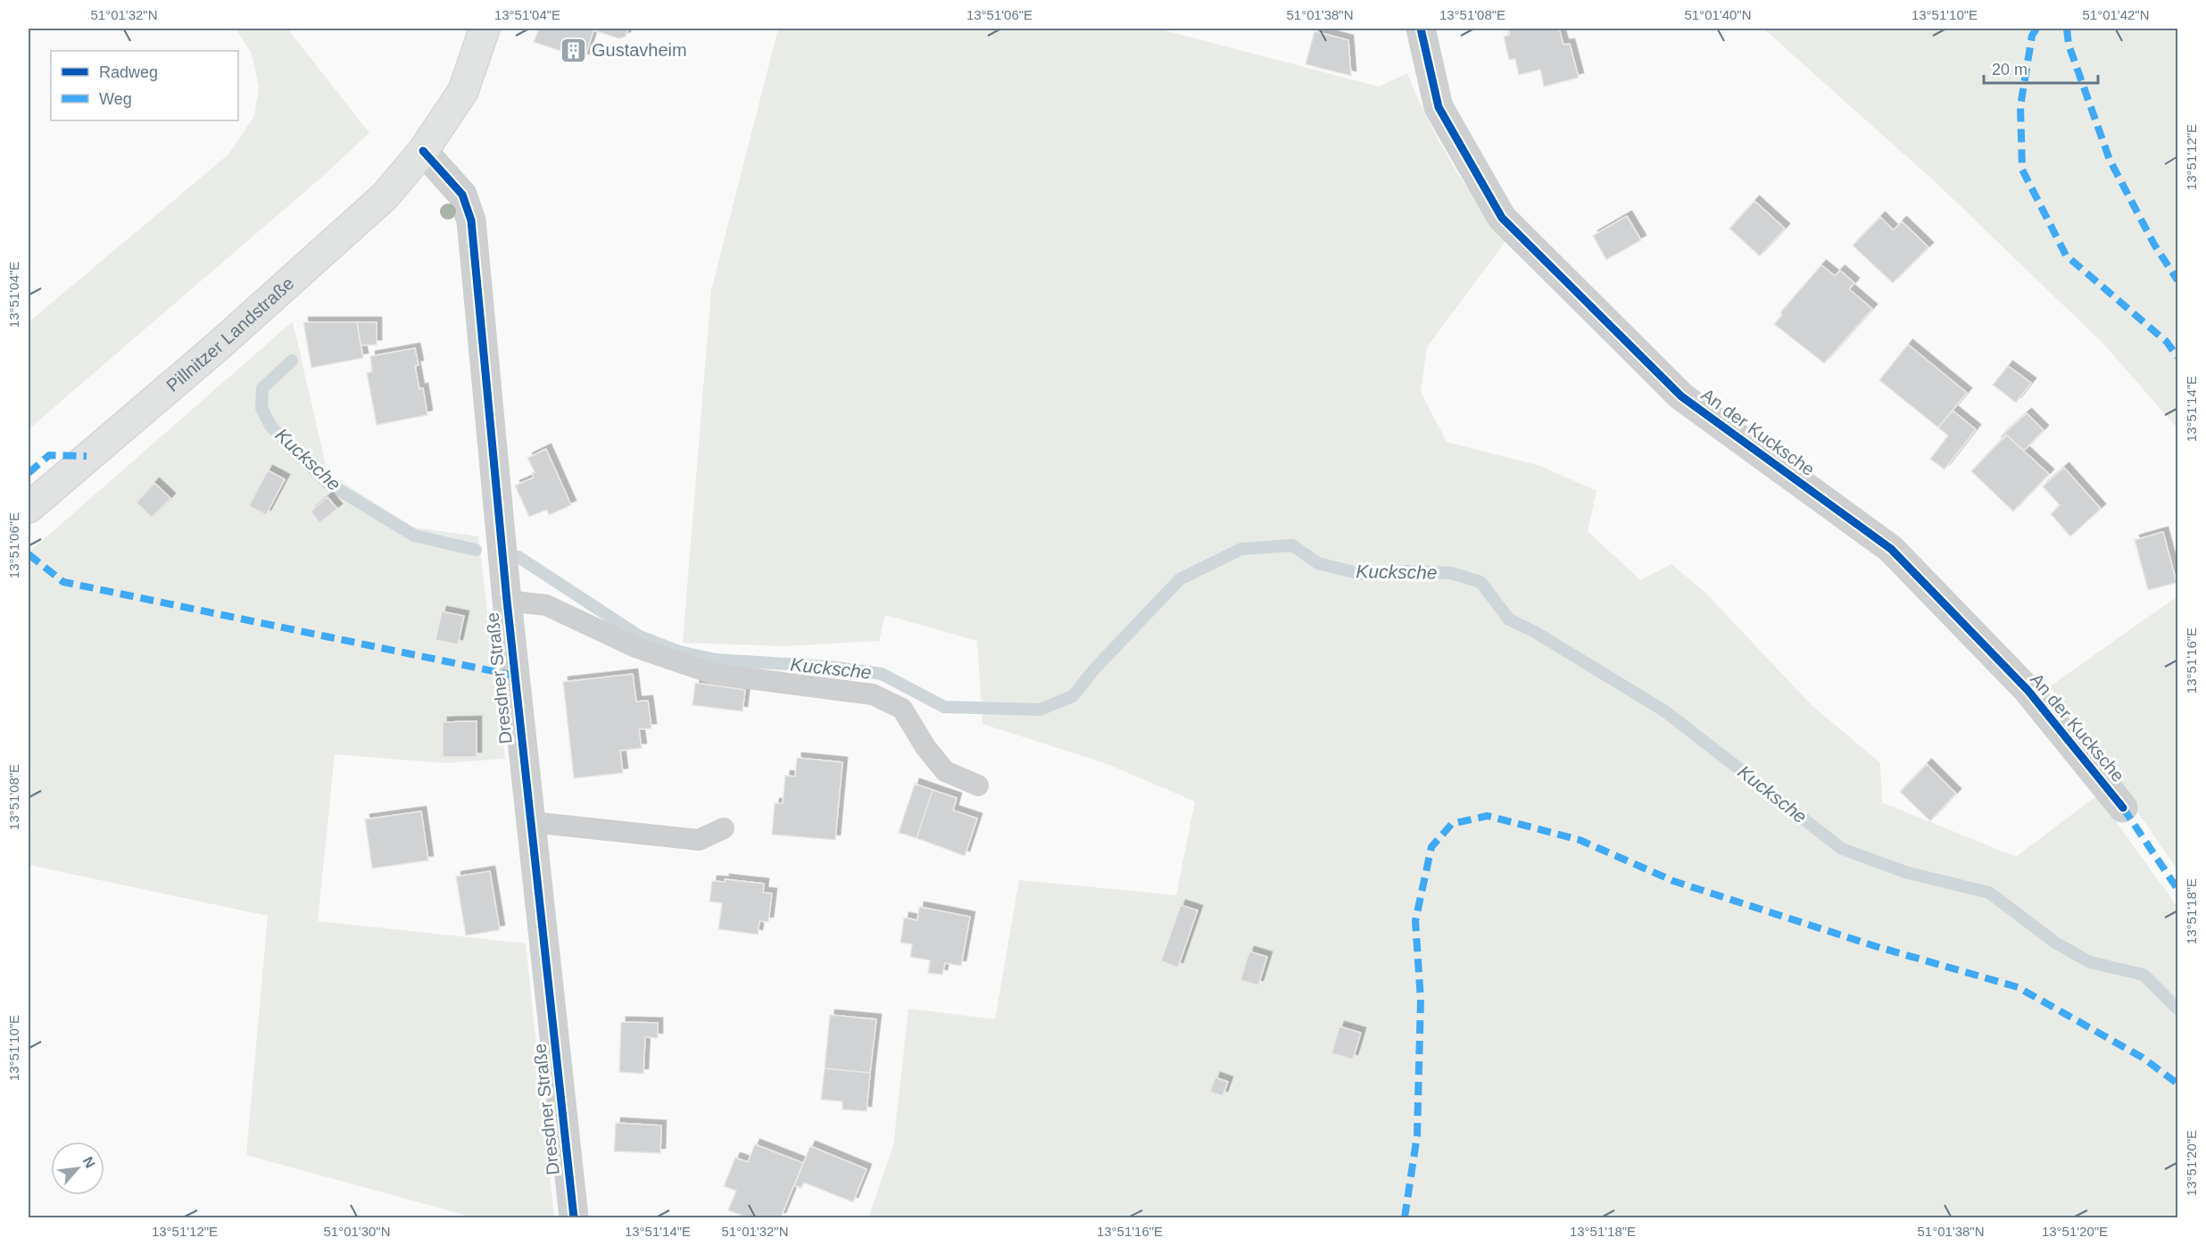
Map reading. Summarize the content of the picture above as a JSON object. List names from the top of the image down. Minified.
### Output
{"streets":{"main road":["Pillnitzer Landstraße"],"street":["An der Kucksche","Dresdner Straße"]},"crossings":[["Pillnitzer Landstraße","Dresdner Straße"]],"water":["Kucksche"],"places":{"building":["Gustavheim"]},"legend":["Radweg","Weg"],"scale_bar":"20 m","north":"top right","coordinates":["51°01'32\"N","13°51'04\"E","13°51'06\"E","51°01'38\"N","13°51'08\"E","51°01'40\"N","13°51'10\"E","51°01'42\"N","13°51'12\"E","13°51'14\"E","13°51'16\"E","13°51'18\"E","13°51'20\"E","51°01'30\"N"]}
